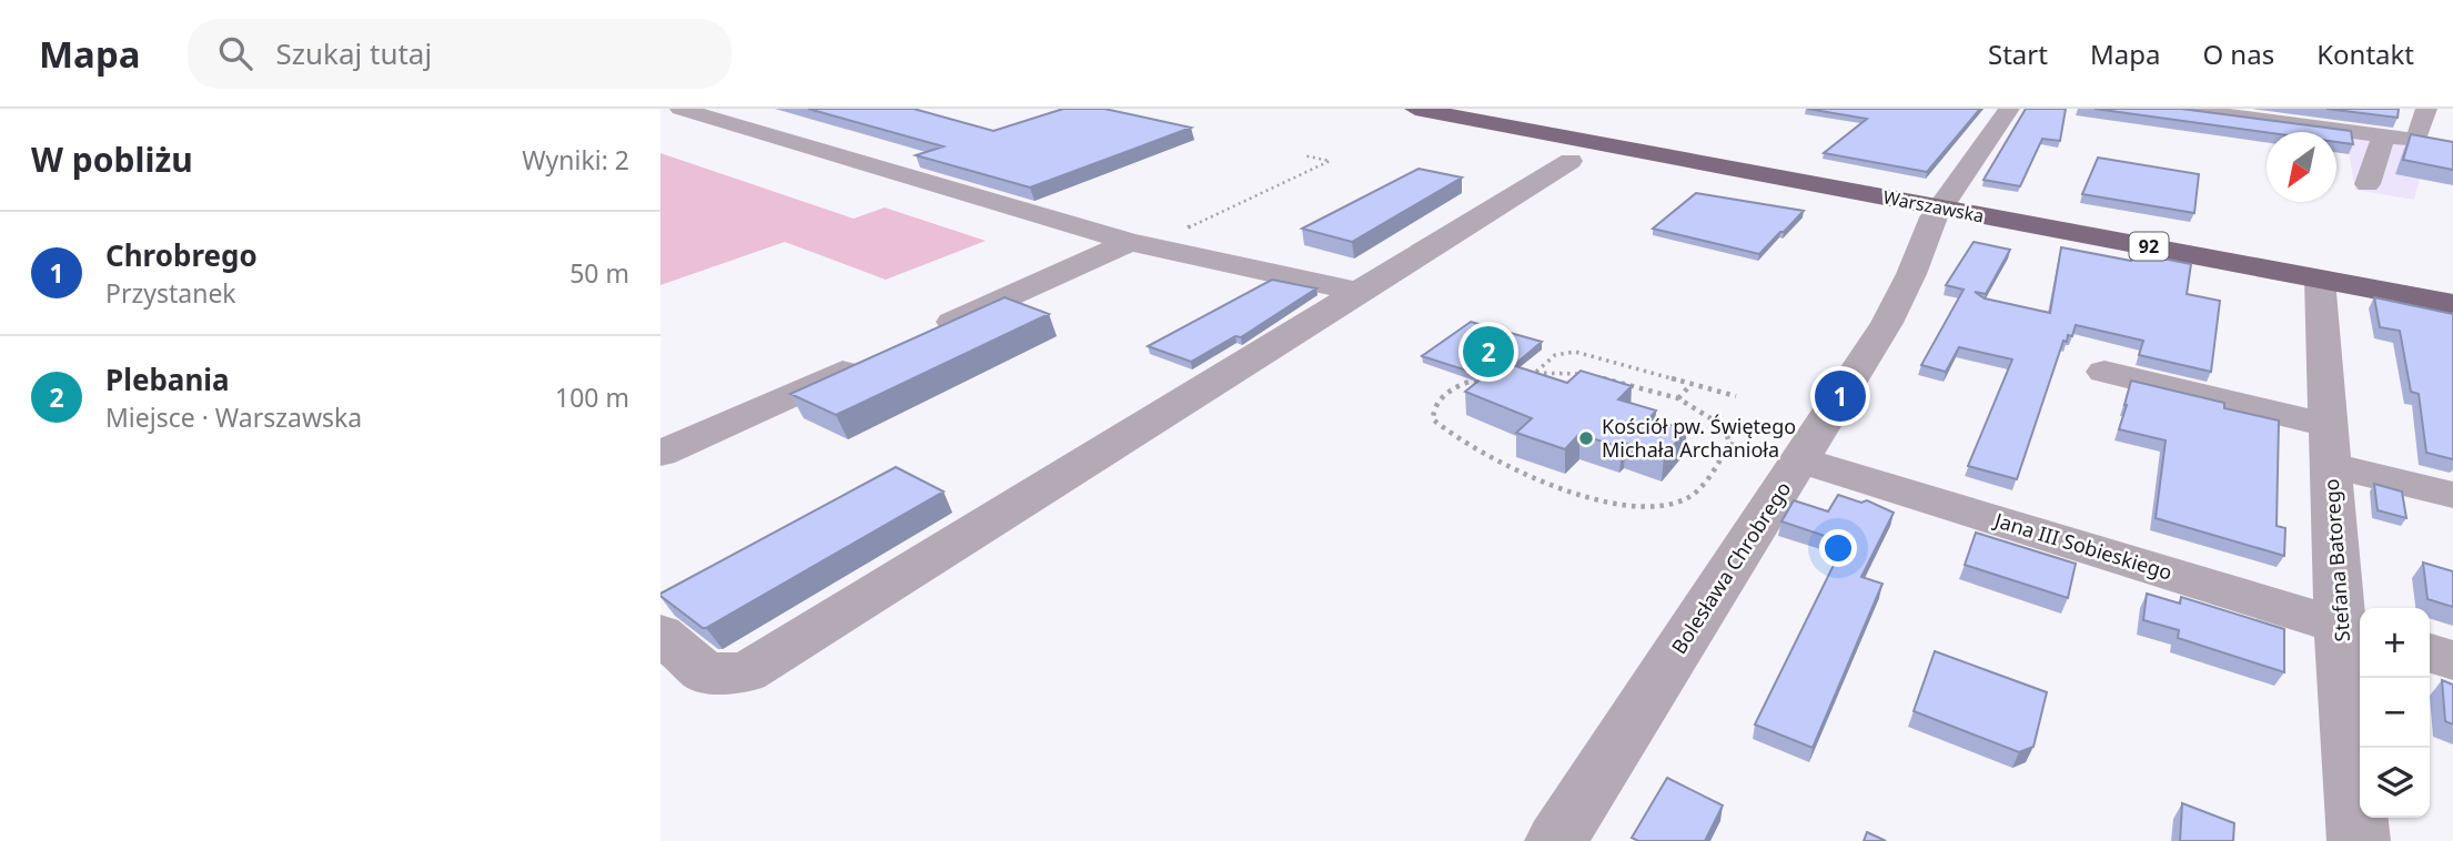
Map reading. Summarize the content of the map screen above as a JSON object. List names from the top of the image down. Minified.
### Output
{"streets":{"main road":["Warszawska","92"],"street":["Jana III Sobieskiego","Stefana Batorego","Bolesława Chrobrego"]},"crossings":[["Warszawska","Stefana Batorego"],["Warszawska","Bolesława Chrobrego"],["Jana III Sobieskiego","Stefana Batorego"],["Jana III Sobieskiego","Bolesława Chrobrego"]],"places":["Kościół pw. Świętego Michała Archanioła"],"north":"bottom left","page":{"header":"Mapa","search":"Szukaj tutaj","nav":["Start","Mapa","O nas","Kontakt"],"heading":["W pobliżu","Wyniki: 2"],"list":[{"mark":"1","name":"Chrobrego","note":"Przystanek","value":"50 m"},{"mark":"2","name":"Plebania","note":"Miejsce · Warszawska","value":"100 m"}],"pins":["2","1"],"map_buttons":["+","−"]}}
